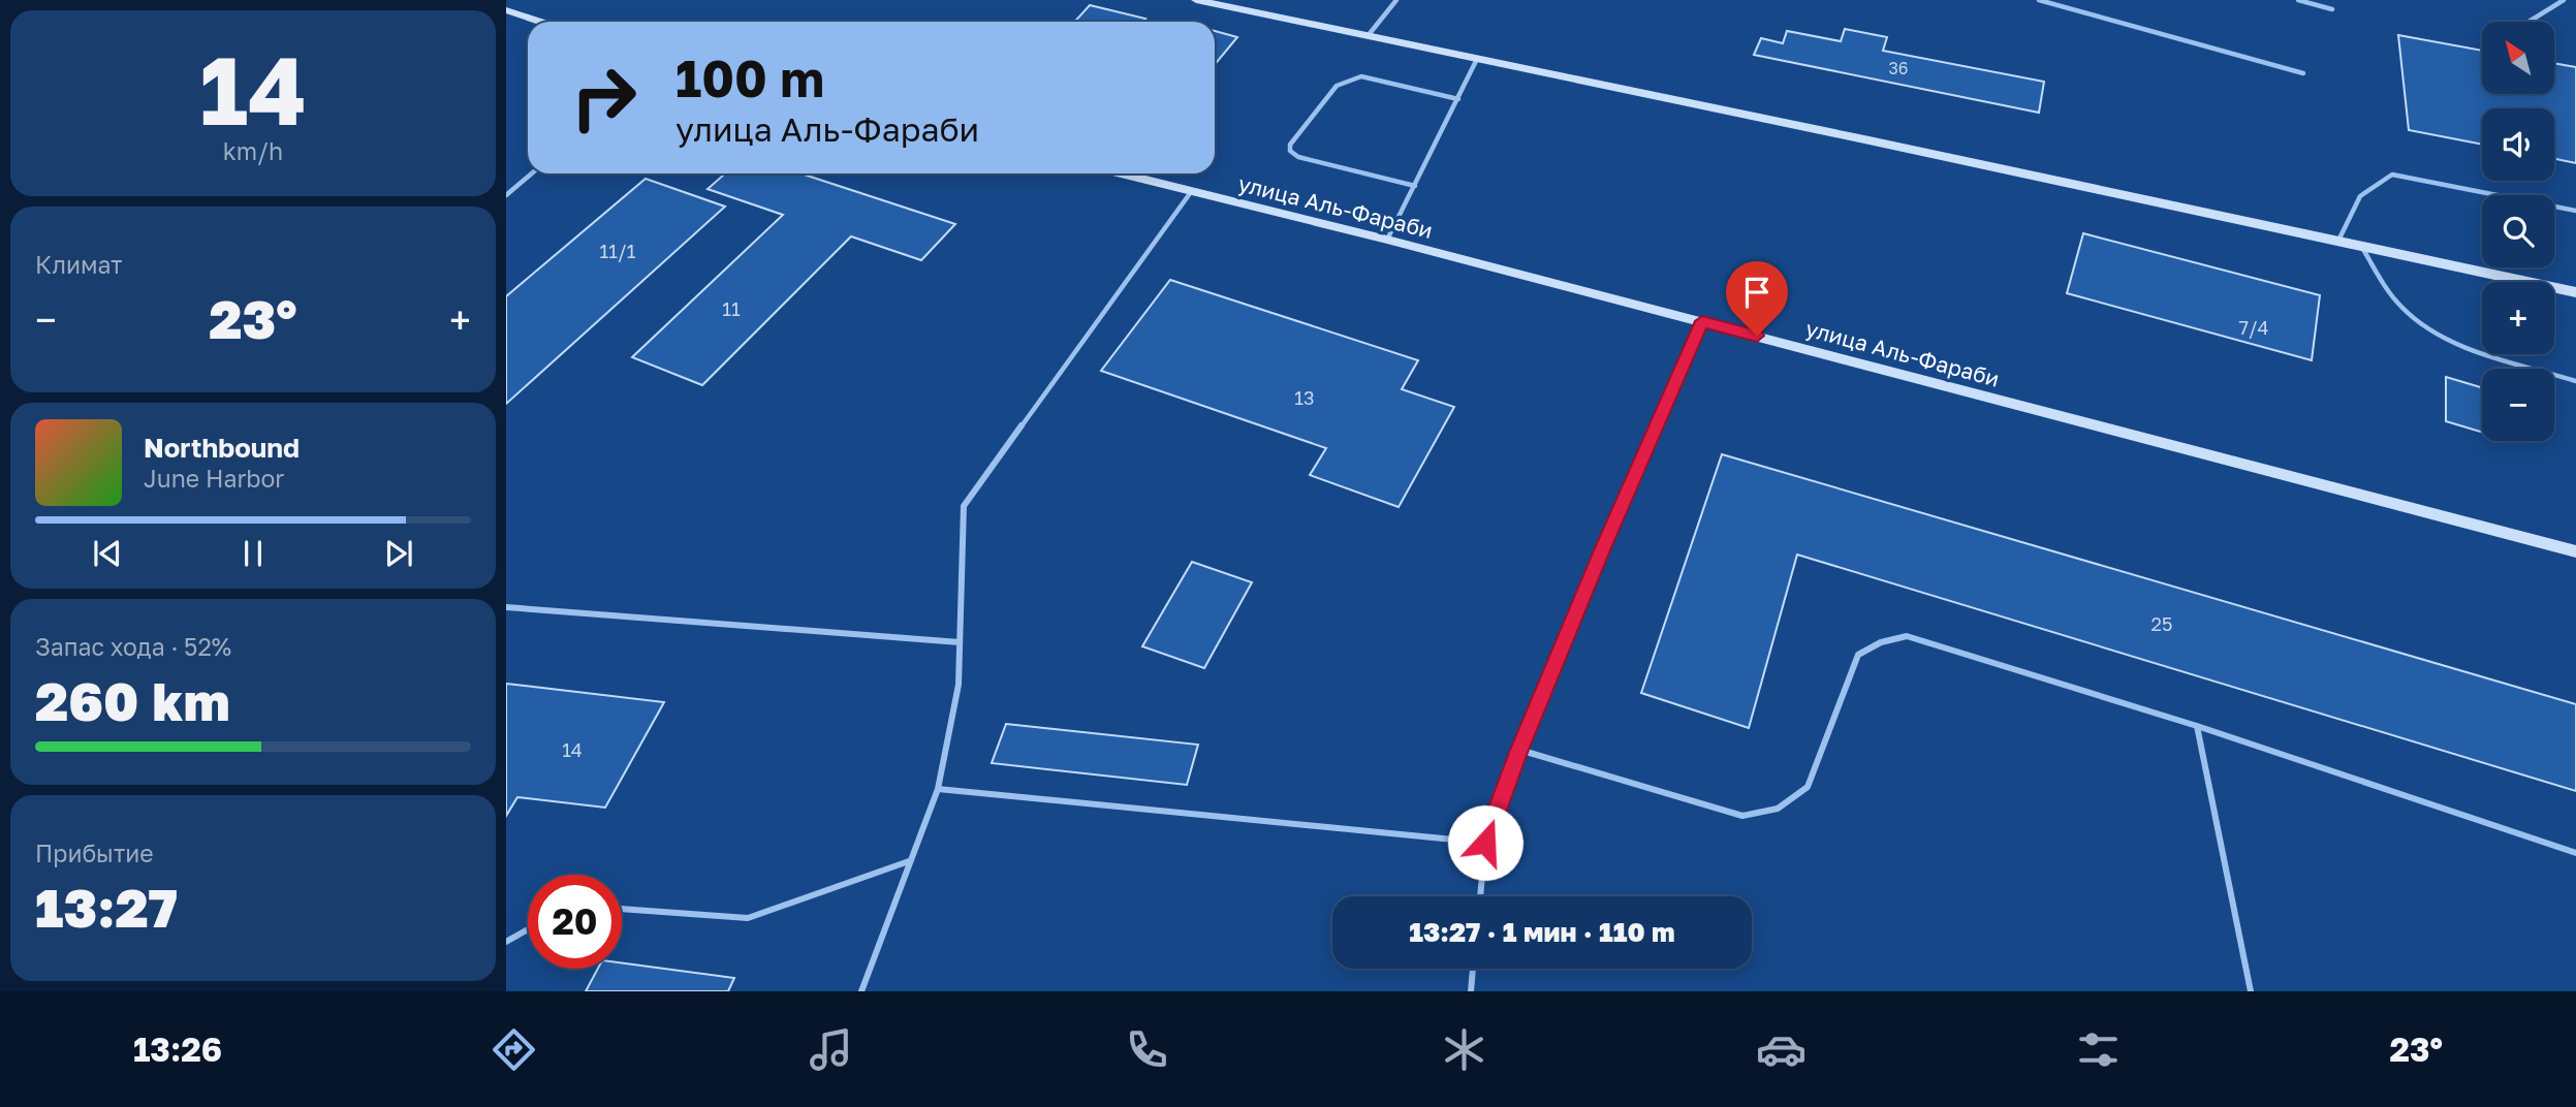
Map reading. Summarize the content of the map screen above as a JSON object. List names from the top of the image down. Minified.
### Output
{"streets":{"main road":["улица Аль-Фараби"]},"house_numbers":["36","11/1","11","7/4","13","25","14"],"north":"top left","page":{"tile":[["14","km/h"],"Климат",["Запас хода · 52%","260 km"],["Прибытие","13:27"]],"map_buttons":["+","−"],"turn":["100 m","улица Аль-Фараби"],"heat":["−","23°","+"],"song":["Northbound","June Harbor"],"limit":"20","trip":"13:27 · 1 мин · 110 m","tabs":["13:26","23°"]}}
